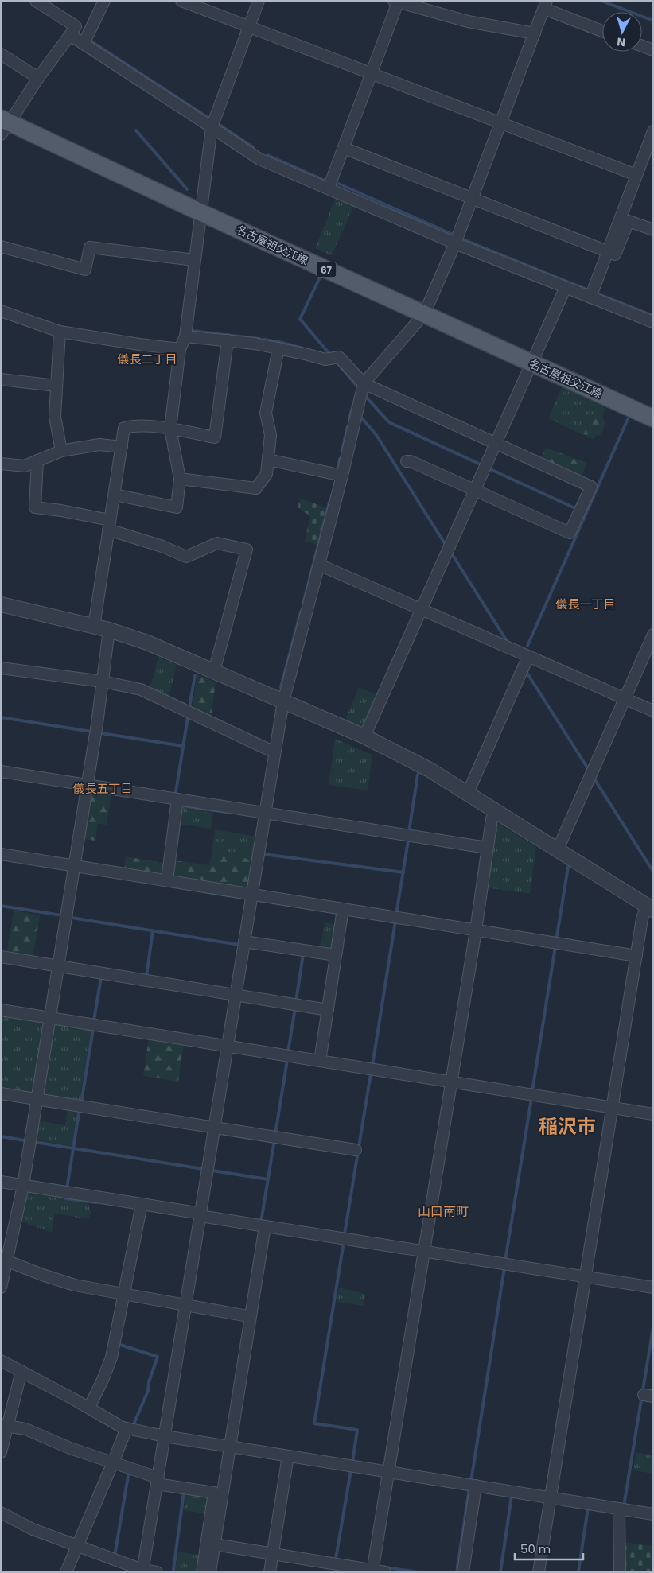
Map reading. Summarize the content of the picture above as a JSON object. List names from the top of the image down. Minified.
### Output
{"streets":{"main road":["名古屋祖父江線","67"]},"districts":["儀長二丁目","儀長一丁目","儀長五丁目","稲沢市","山口南町"],"scale_bar":"50 m","north":"bottom"}
